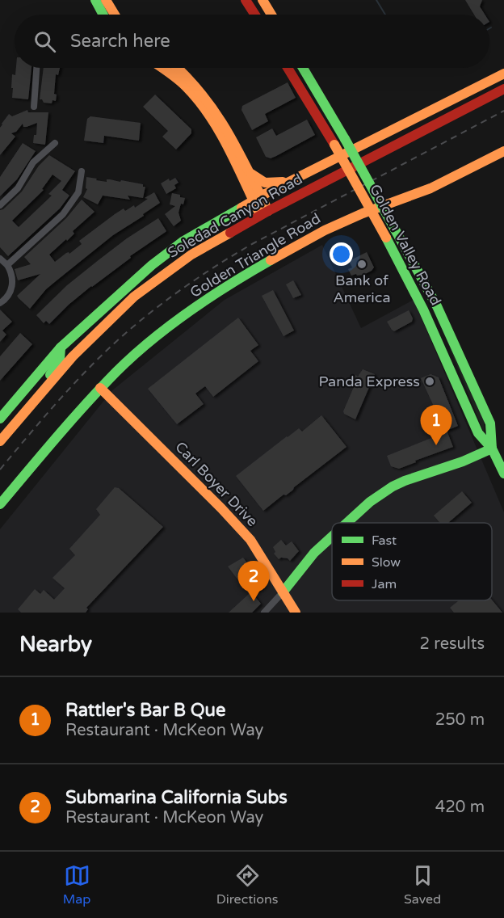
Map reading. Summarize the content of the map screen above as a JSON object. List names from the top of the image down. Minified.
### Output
{"streets":{"main road":["Soledad Canyon Road","Golden Valley Road","Golden Triangle Road","Carl Boyer Drive"]},"crossings":[["Golden Triangle Road","Carl Boyer Drive"]],"places":["Bank of America","Panda Express"],"legend":["Fast","Slow","Jam"],"page":{"search":"Search here","pins":["1","2"],"heading":["Nearby","2 results"],"list":[{"mark":"1","name":"Rattler's Bar B Que","note":"Restaurant · McKeon Way","value":"250 m"},{"mark":"2","name":"Submarina California Subs","note":"Restaurant · McKeon Way","value":"420 m"}],"nav":["Map","Directions","Saved"]}}
